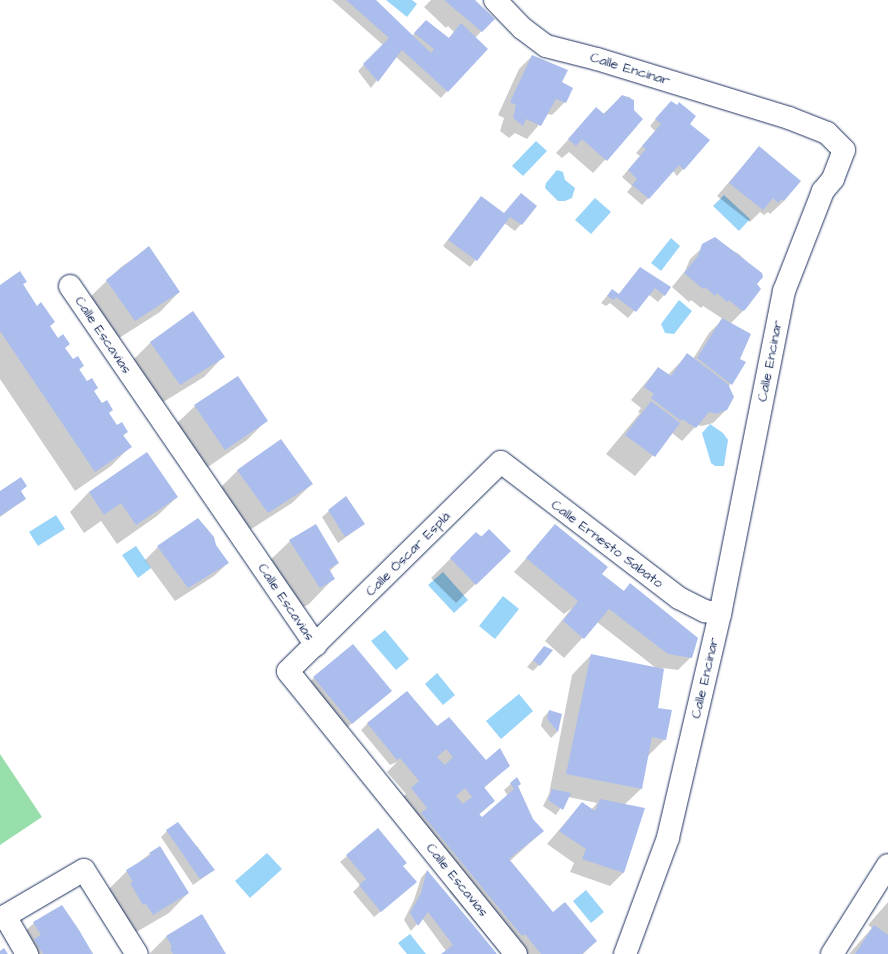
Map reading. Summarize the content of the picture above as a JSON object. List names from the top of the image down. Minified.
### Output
{"streets":{"street":["Calle Encinar","Calle Escavias","Calle Ernesto Sabato","Calle Óscar Esplá"]},"crossings":[["Calle Encinar","Calle Ernesto Sabato"],["Calle Escavias","Calle Óscar Esplá"],["Calle Ernesto Sabato","Calle Óscar Esplá"]]}
